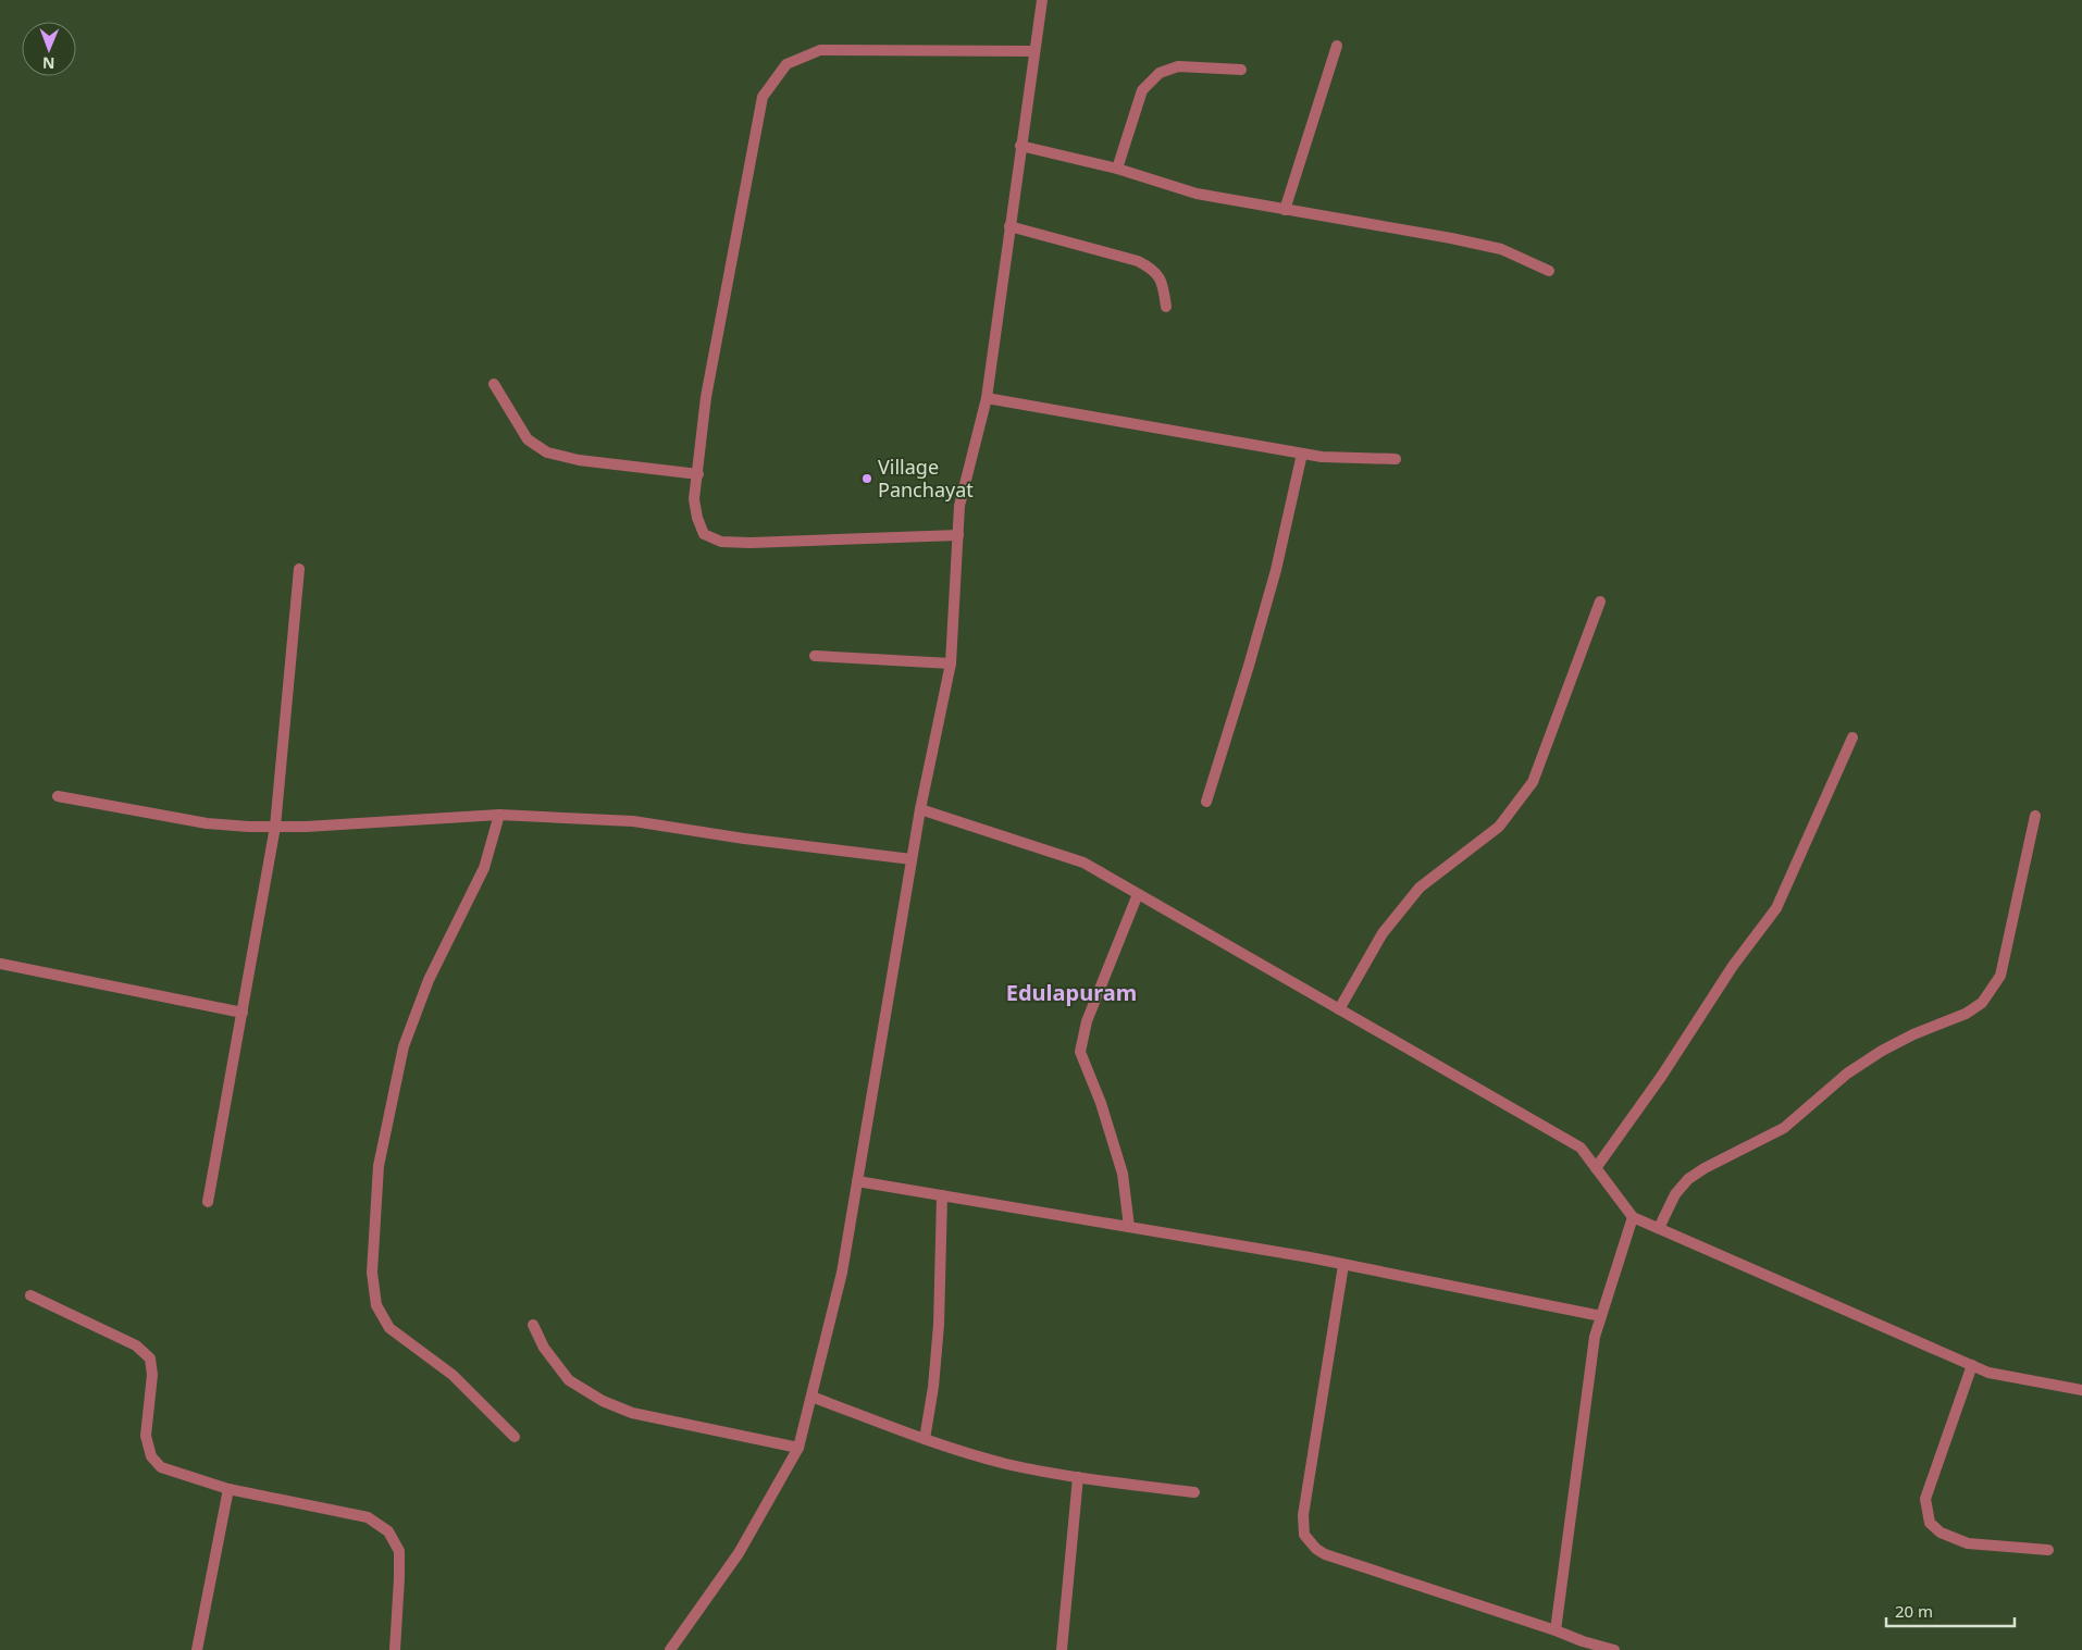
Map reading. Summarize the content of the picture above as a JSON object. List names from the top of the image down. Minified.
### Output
{"districts":["Edulapuram"],"places":["Village Panchayat"],"scale_bar":"20 m","north":"bottom"}
